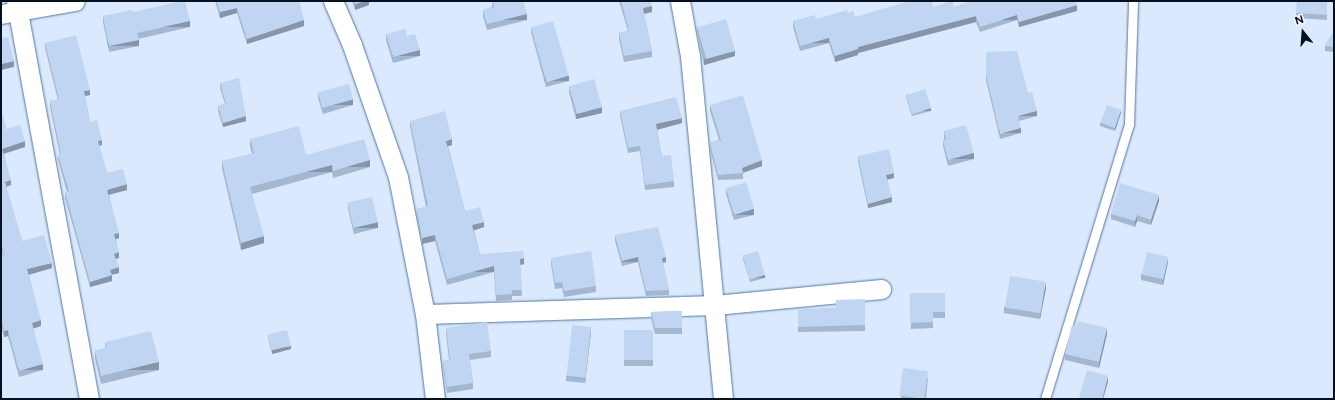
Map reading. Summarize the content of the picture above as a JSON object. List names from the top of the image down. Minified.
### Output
{"north":"top"}
